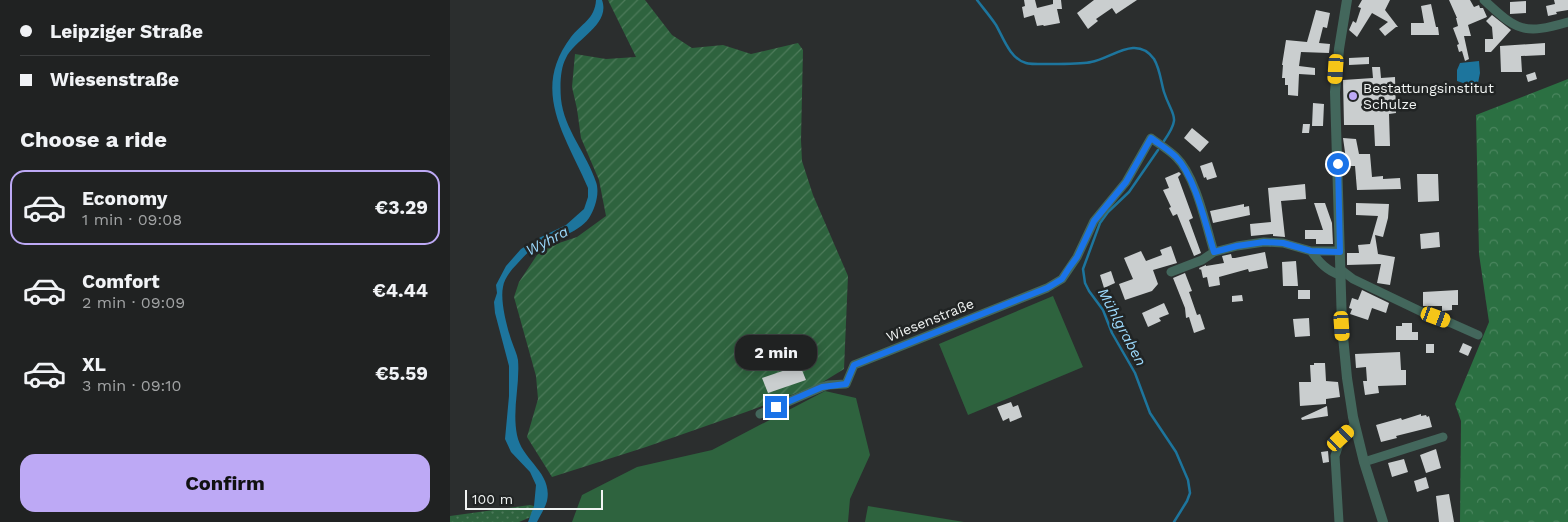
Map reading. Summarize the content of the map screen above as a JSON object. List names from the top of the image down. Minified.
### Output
{"streets":{"street":["Wiesenstraße"]},"water":["Wyhra","Mühlgraben"],"places":["Bestattungsinstitut Schulze"],"scale_bar":"100 m","page":{"banner":["Leipziger Straße","Wiesenstraße"],"heading":"Choose a ride","list":[{"name":"Economy","note":"1 min · 09:08","value":"€3.29"},{"name":"Comfort","note":"2 min · 09:09","value":"€4.44"},{"name":"XL","note":"3 min · 09:10","value":"€5.59"}],"bubble":"2 min","buttons":"Confirm","scale":"100 m"}}
